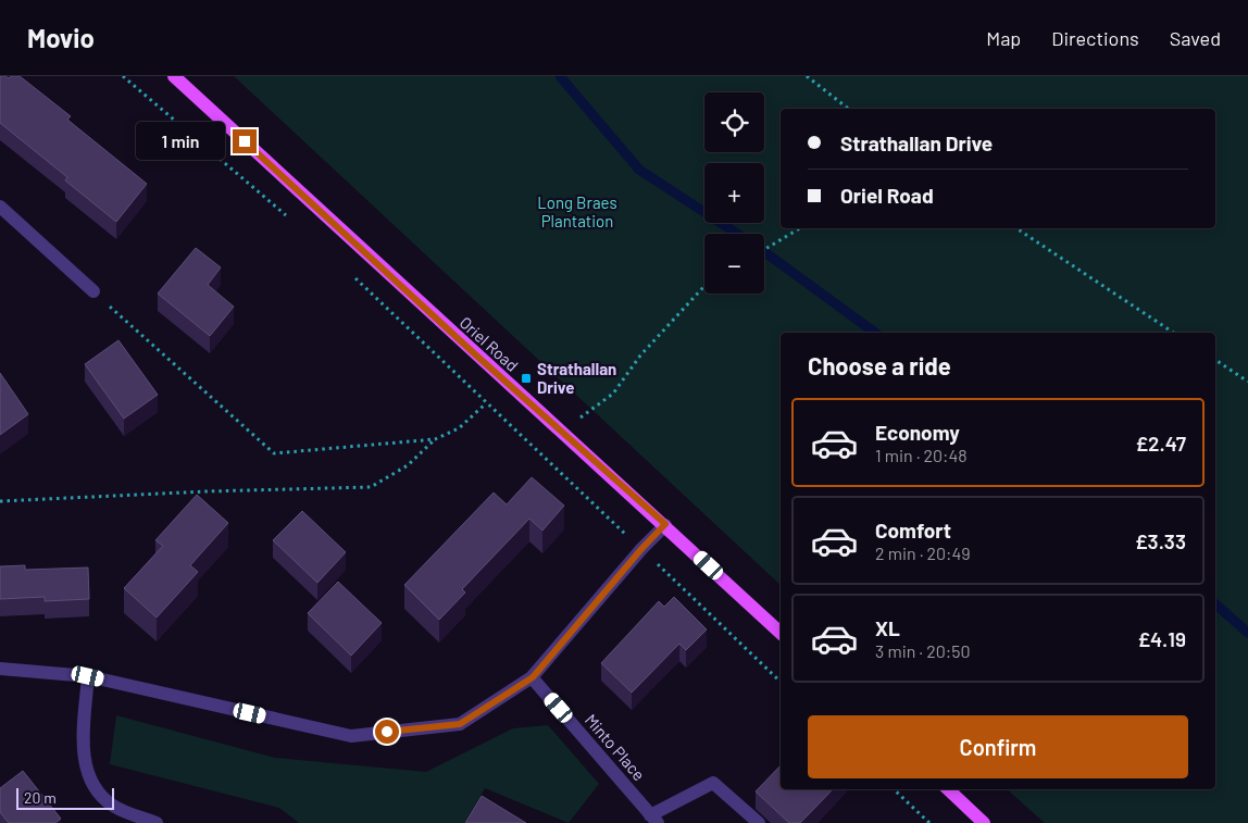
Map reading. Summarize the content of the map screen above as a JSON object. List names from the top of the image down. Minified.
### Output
{"streets":{"main road":["Oriel Road"],"street":["Minto Place"]},"parks":["Long Braes Plantation"],"places":{"transit":["Strathallan Drive"]},"scale_bar":"20 m","page":{"header":"Movio","nav":["Map","Directions","Saved"],"map_buttons":["+","−"],"banner":["Strathallan Drive","Oriel Road"],"bubble":"1 min","heading":"Choose a ride","list":[{"name":"Economy","note":"1 min · 20:48","value":"£2.47"},{"name":"Comfort","note":"2 min · 20:49","value":"£3.33"},{"name":"XL","note":"3 min · 20:50","value":"£4.19"}],"buttons":"Confirm","scale":"20 m"}}
